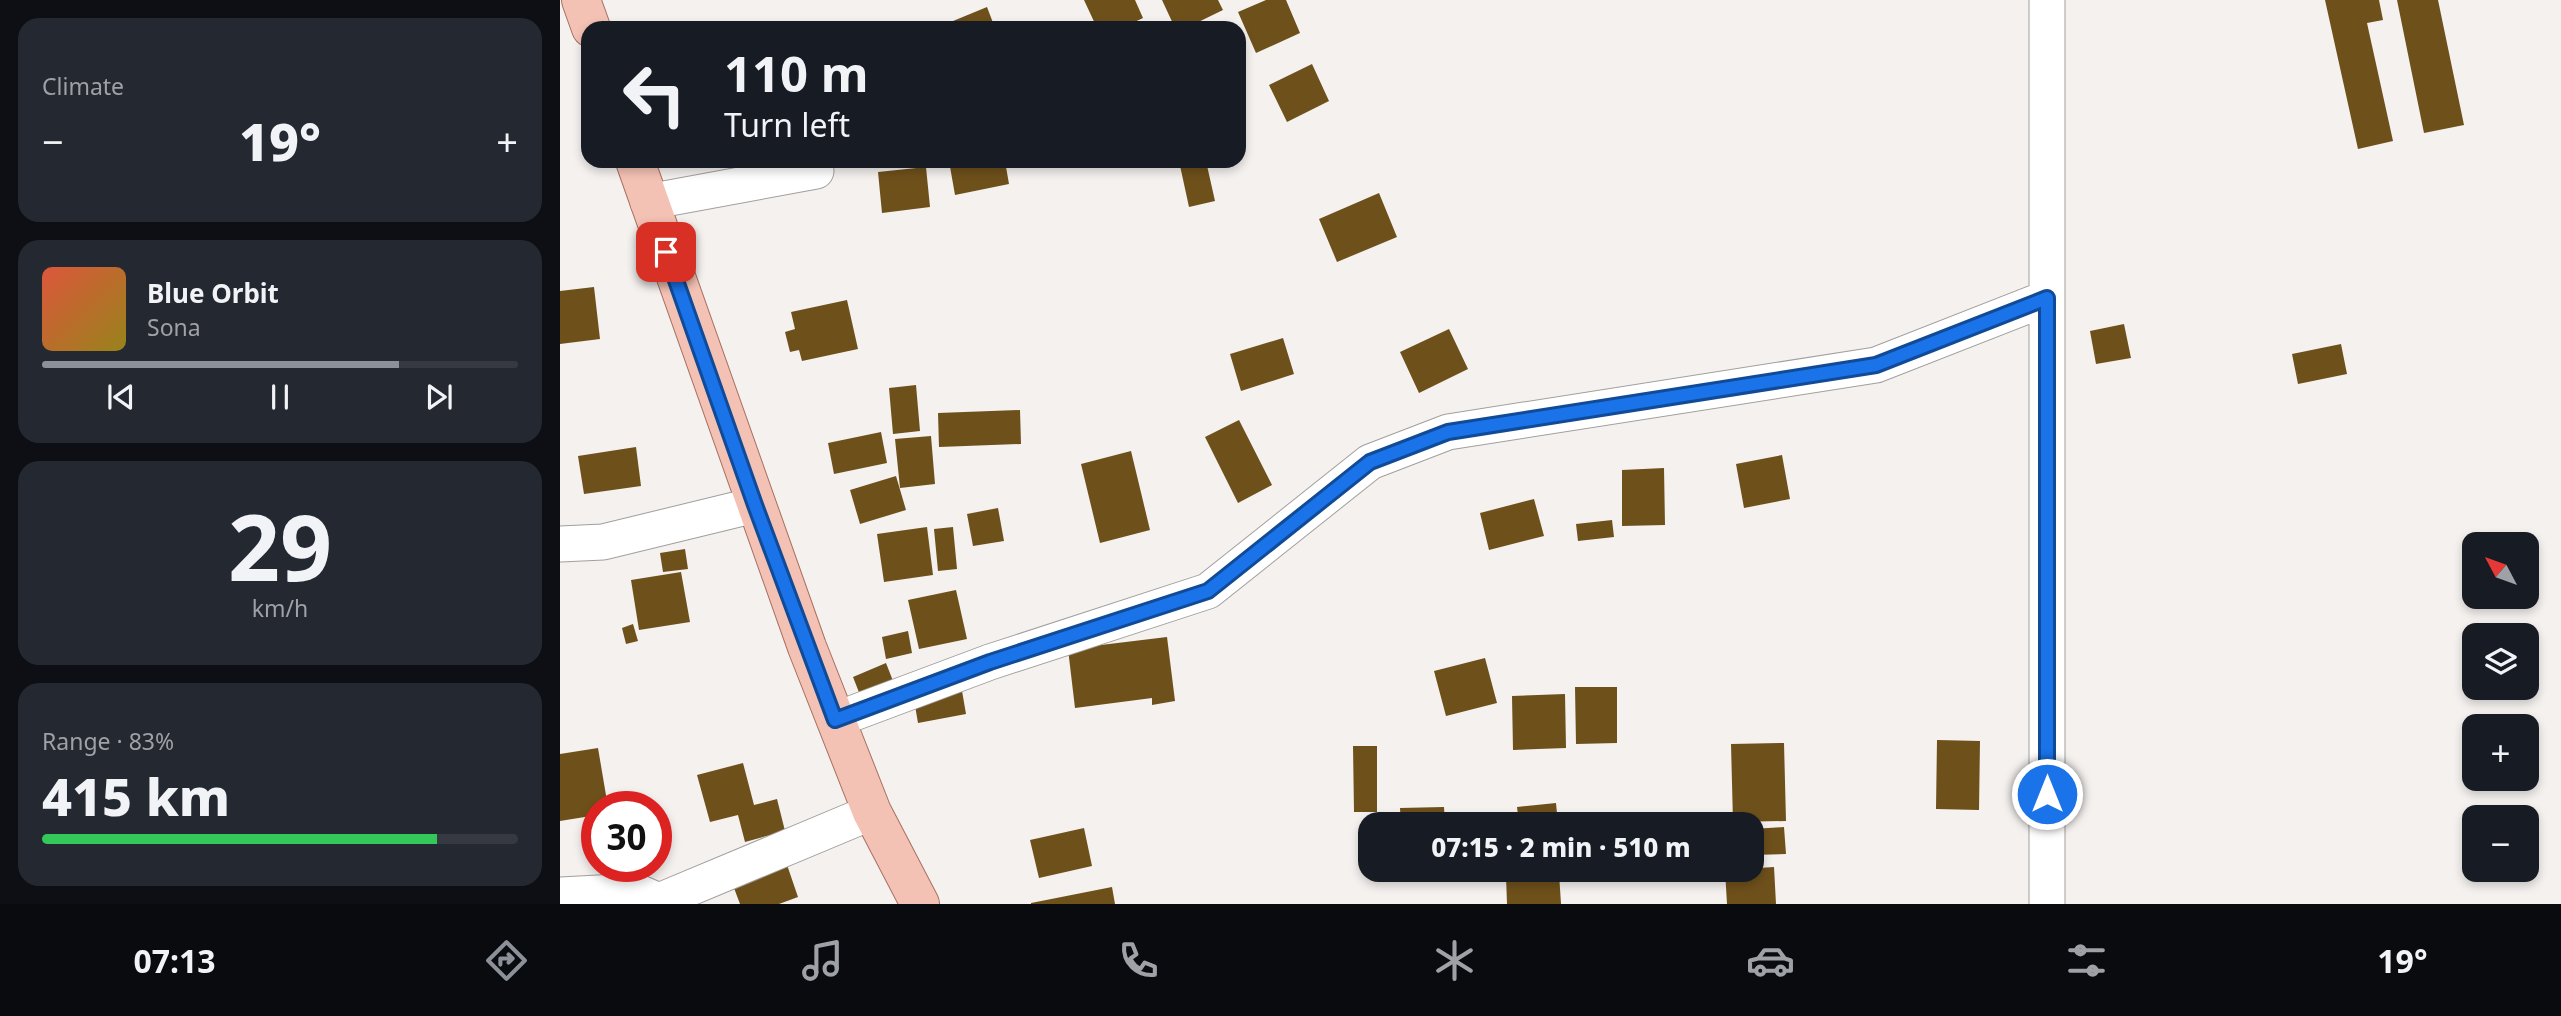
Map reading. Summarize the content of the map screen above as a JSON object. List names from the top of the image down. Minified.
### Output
{"north":"top left","page":{"tile":["Climate",["29","km/h"],["Range · 83%","415 km"]],"turn":["110 m","Turn left"],"heat":["−","19°","+"],"song":["Blue Orbit","Sona"],"map_buttons":["+","−"],"limit":"30","trip":"07:15 · 2 min · 510 m","tabs":["07:13","19°"]}}
